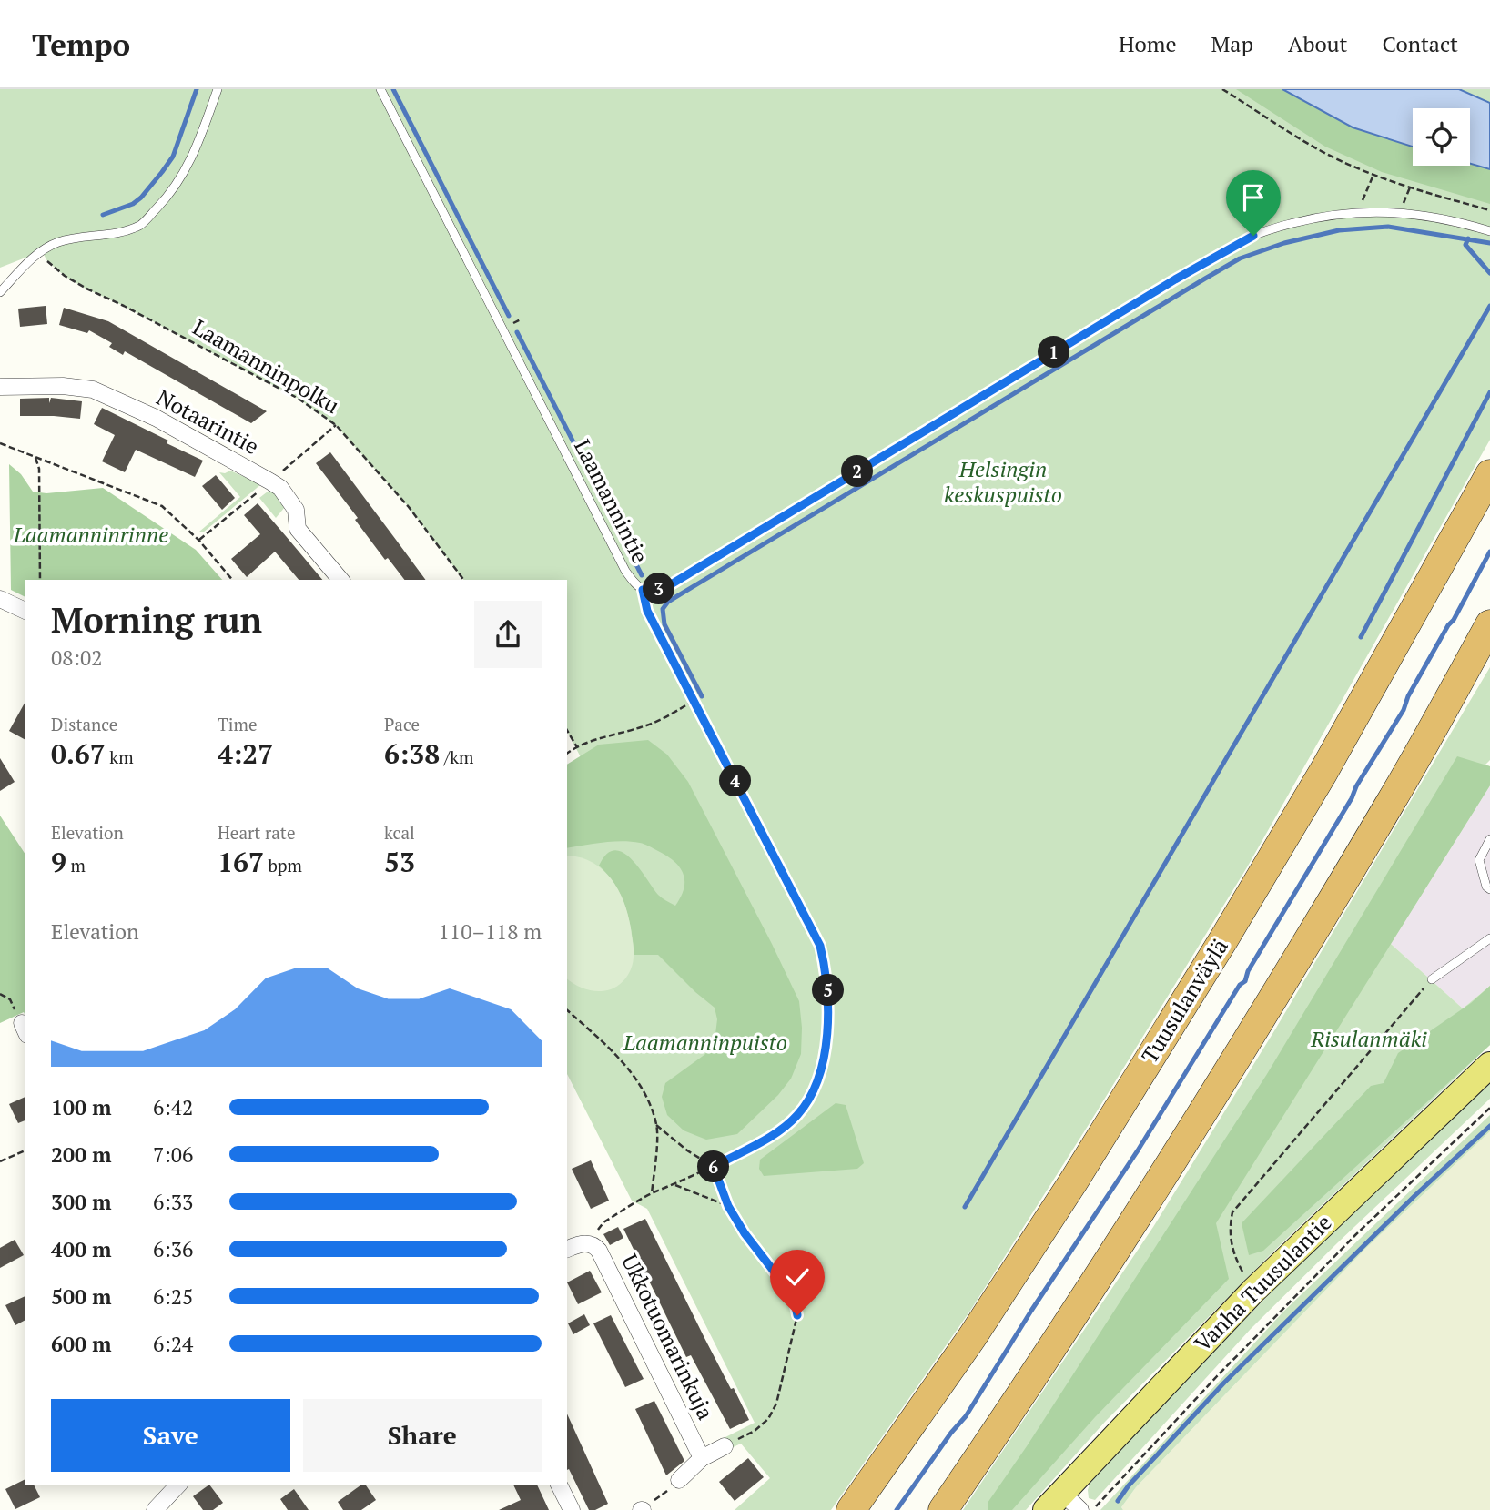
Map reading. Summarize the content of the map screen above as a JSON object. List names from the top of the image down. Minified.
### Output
{"streets":{"highway":["Tuusulanväylä"],"main road":["Vanha Tuusulantie"],"street":["Notaarintie","Ukkotuomarinkuja"],"lane":["Laamannintie"],"path":["Laamanninpolku"]},"parks":["Helsingin keskuspuisto","Laamanninrinne","Risulanmäki","Laamanninpuisto"],"page":{"header":"Tempo","nav":["Home","Map","About","Contact"],"pins":["1","2","3","4","5","6"],"heading":["Morning run","08:02"],"stats":[["Distance","0.67 km"],["Time","4:27"],["Pace","6:38 /km"],["Elevation","9 m"],["Heart rate","167 bpm"],["kcal","53"]],"chart":["Elevation","110–118 m"],"list":[{"name":"100 m","note":"6:42"},{"name":"200 m","note":"7:06"},{"name":"300 m","note":"6:33"},{"name":"400 m","note":"6:36"},{"name":"500 m","note":"6:25"},{"name":"600 m","note":"6:24"}],"buttons":["Save","Share"]}}
